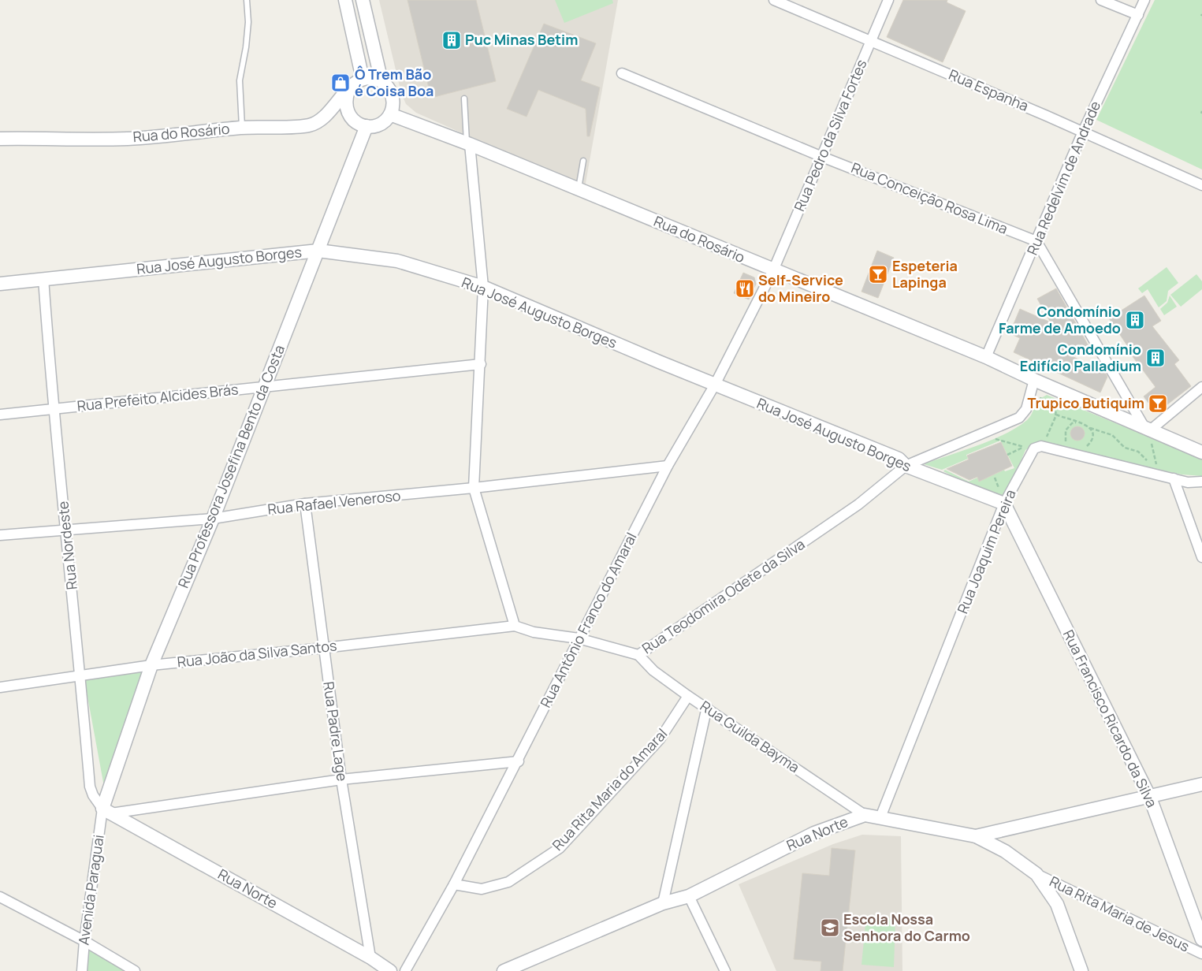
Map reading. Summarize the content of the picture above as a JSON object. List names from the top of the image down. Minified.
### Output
{"streets":{"street":["Rua Espanha","Rua do Rosário","Rua Pedro da Silva Fortes","Rua Redelvim de Andrade","Rua Conceição Rosa Lima","Rua José Augusto Borges","Rua Prefeito Alcides Brás","Rua Professora Josefina Bento da Costa","Rua Rafael Veneroso","Rua Nordeste","Rua Joaquim Pereira","Rua Teodomira Odete da Silva","Rua Antônio Franco do Amaral","Rua João da Silva Santos","Rua Francisco Ricardo da Silva","Rua Padre Lage","Rua Guilda Bayma","Rua Rita Maria do Amaral","Rua Norte","Avenida Paraguai","Rua Rita Maria de Jesus"]},"crossings":[["Rua Espanha","Rua Pedro da Silva Fortes"],["Rua Espanha","Rua Redelvim de Andrade"],["Rua do Rosário","Rua Pedro da Silva Fortes"],["Rua do Rosário","Rua Redelvim de Andrade"],["Rua do Rosário","Rua Professora Josefina Bento da Costa"],["Rua do Rosário","Rua Teodomira Odete da Silva"],["Rua do Rosário","Rua Antônio Franco do Amaral"],["Rua Pedro da Silva Fortes","Rua Conceição Rosa Lima"],["Rua Pedro da Silva Fortes","Rua Antônio Franco do Amaral"],["Rua Redelvim de Andrade","Rua Conceição Rosa Lima"],["Rua José Augusto Borges","Rua Professora Josefina Bento da Costa"],["Rua José Augusto Borges","Rua Nordeste"],["Rua José Augusto Borges","Rua Joaquim Pereira"],["Rua José Augusto Borges","Rua Teodomira Odete da Silva"],["Rua José Augusto Borges","Rua Antônio Franco do Amaral"],["Rua José Augusto Borges","Rua Francisco Ricardo da Silva"],["Rua Prefeito Alcides Brás","Rua Professora Josefina Bento da Costa"],["Rua Prefeito Alcides Brás","Rua Nordeste"],["Rua Professora Josefina Bento da Costa","Rua Rafael Veneroso"],["Rua Professora Josefina Bento da Costa","Rua Nordeste"],["Rua Professora Josefina Bento da Costa","Rua João da Silva Santos"],["Rua Professora Josefina Bento da Costa","Rua Norte"],["Rua Professora Josefina Bento da Costa","Avenida Paraguai"],["Rua Rafael Veneroso","Rua Nordeste"],["Rua Rafael Veneroso","Rua Antônio Franco do Amaral"],["Rua Rafael Veneroso","Rua Padre Lage"],["Rua Nordeste","Rua João da Silva Santos"],["Rua Nordeste","Rua Norte"],["Rua Nordeste","Avenida Paraguai"],["Rua Joaquim Pereira","Rua Francisco Ricardo da Silva"],["Rua Joaquim Pereira","Rua Norte"],["Rua Teodomira Odete da Silva","Rua Antônio Franco do Amaral"],["Rua Teodomira Odete da Silva","Rua João da Silva Santos"],["Rua Teodomira Odete da Silva","Rua Guilda Bayma"],["Rua Antônio Franco do Amaral","Rua Rita Maria do Amaral"],["Rua João da Silva Santos","Rua Padre Lage"],["Rua Padre Lage","Rua Norte"],["Rua Guilda Bayma","Rua Rita Maria do Amaral"],["Rua Guilda Bayma","Rua Norte"],["Rua Norte","Avenida Paraguai"],["Rua Norte","Rua Rita Maria de Jesus"]],"places":{"building":["Puc Minas Betim","Condomínio Farme de Amoedo","Condomínio Edifício Palladium"],"shop":["Ô Trem Bão é Coisa Boa"],"bar":["Espeteria Lapinga","Trupico Butiquim"],"restaurant":["Self-Service do Mineiro"],"school or university":["Escola Nossa Senhora do Carmo"]}}
